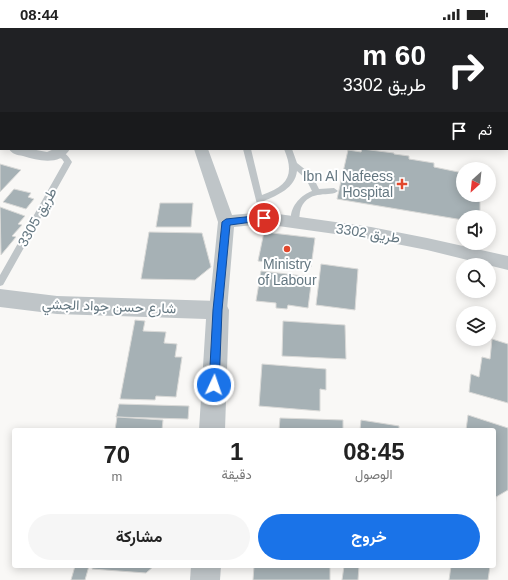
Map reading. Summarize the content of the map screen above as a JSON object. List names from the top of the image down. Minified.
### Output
{"streets":{"street":["طريق 3302","شارع حسن جواد الجشي"],"lane":["طريق 3305"]},"places":{"health":["Ibn Al Nafeess Hospital"],"other":["Ministry of Labour"]},"north":"bottom left","page":{"status":"08:44","turn":["60 m","طريق 3302"],"then":"ثم","eta":["08:45","الوصول","1","دقيقة","70","m"],"buttons":["خروج","مشاركة"]}}
